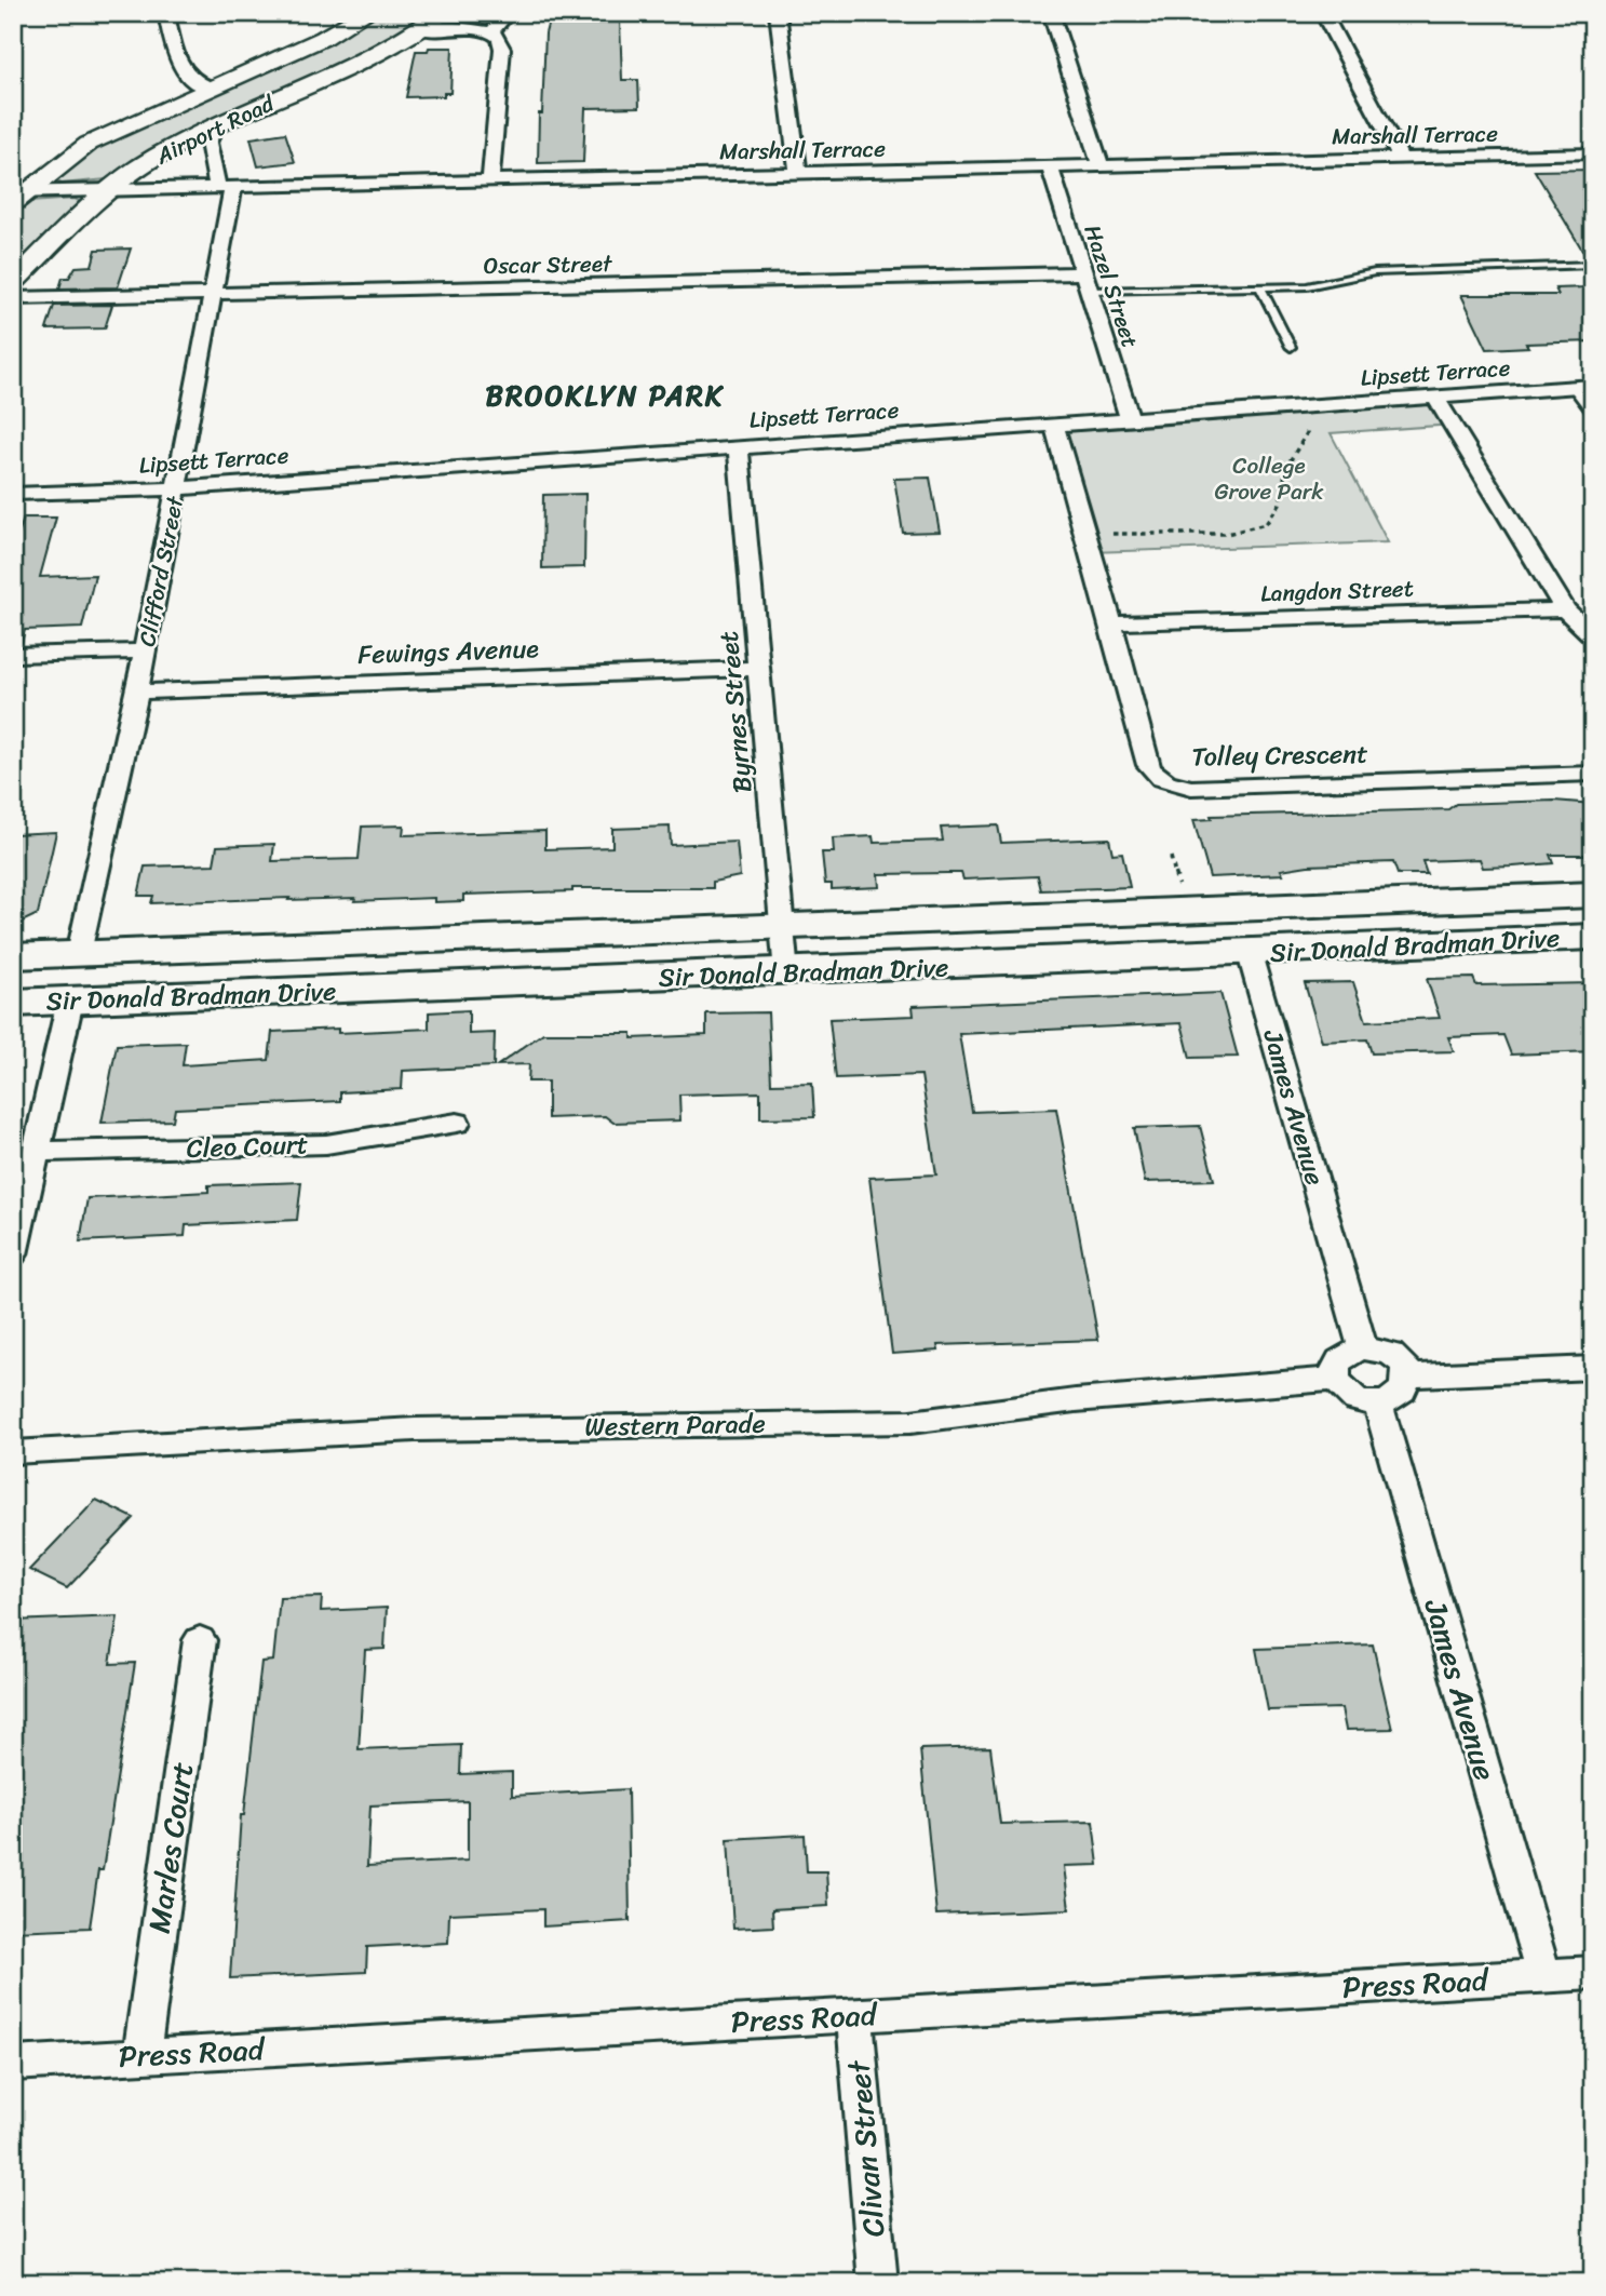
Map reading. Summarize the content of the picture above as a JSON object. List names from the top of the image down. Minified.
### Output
{"streets":{"main road":["Airport Road","Sir Donald Bradman Drive"],"street":["Marshall Terrace","Oscar Street","Hazel Street","Lipsett Terrace","Clifford Street","Langdon Street","Fewings Avenue","Byrnes Street","Tolley Crescent","James Avenue","Cleo Court","Western Parade","Marles Court","Press Road","Clivan Street"]},"crossings":[["Airport Road","Marshall Terrace"],["Marshall Terrace","Hazel Street"],["Marshall Terrace","Clifford Street"],["Oscar Street","Hazel Street"],["Oscar Street","Clifford Street"],["Hazel Street","Lipsett Terrace"],["Lipsett Terrace","Clifford Street"],["Lipsett Terrace","Byrnes Street"],["Lipsett Terrace","Tolley Crescent"],["Clifford Street","Fewings Avenue"],["Clifford Street","Sir Donald Bradman Drive"],["Langdon Street","Tolley Crescent"],["Fewings Avenue","Byrnes Street"],["Byrnes Street","Sir Donald Bradman Drive"],["Sir Donald Bradman Drive","James Avenue"],["James Avenue","Western Parade"],["James Avenue","Press Road"],["Marles Court","Press Road"],["Press Road","Clivan Street"]],"districts":["BROOKLYN PARK"],"parks":["College Grove Park"]}
